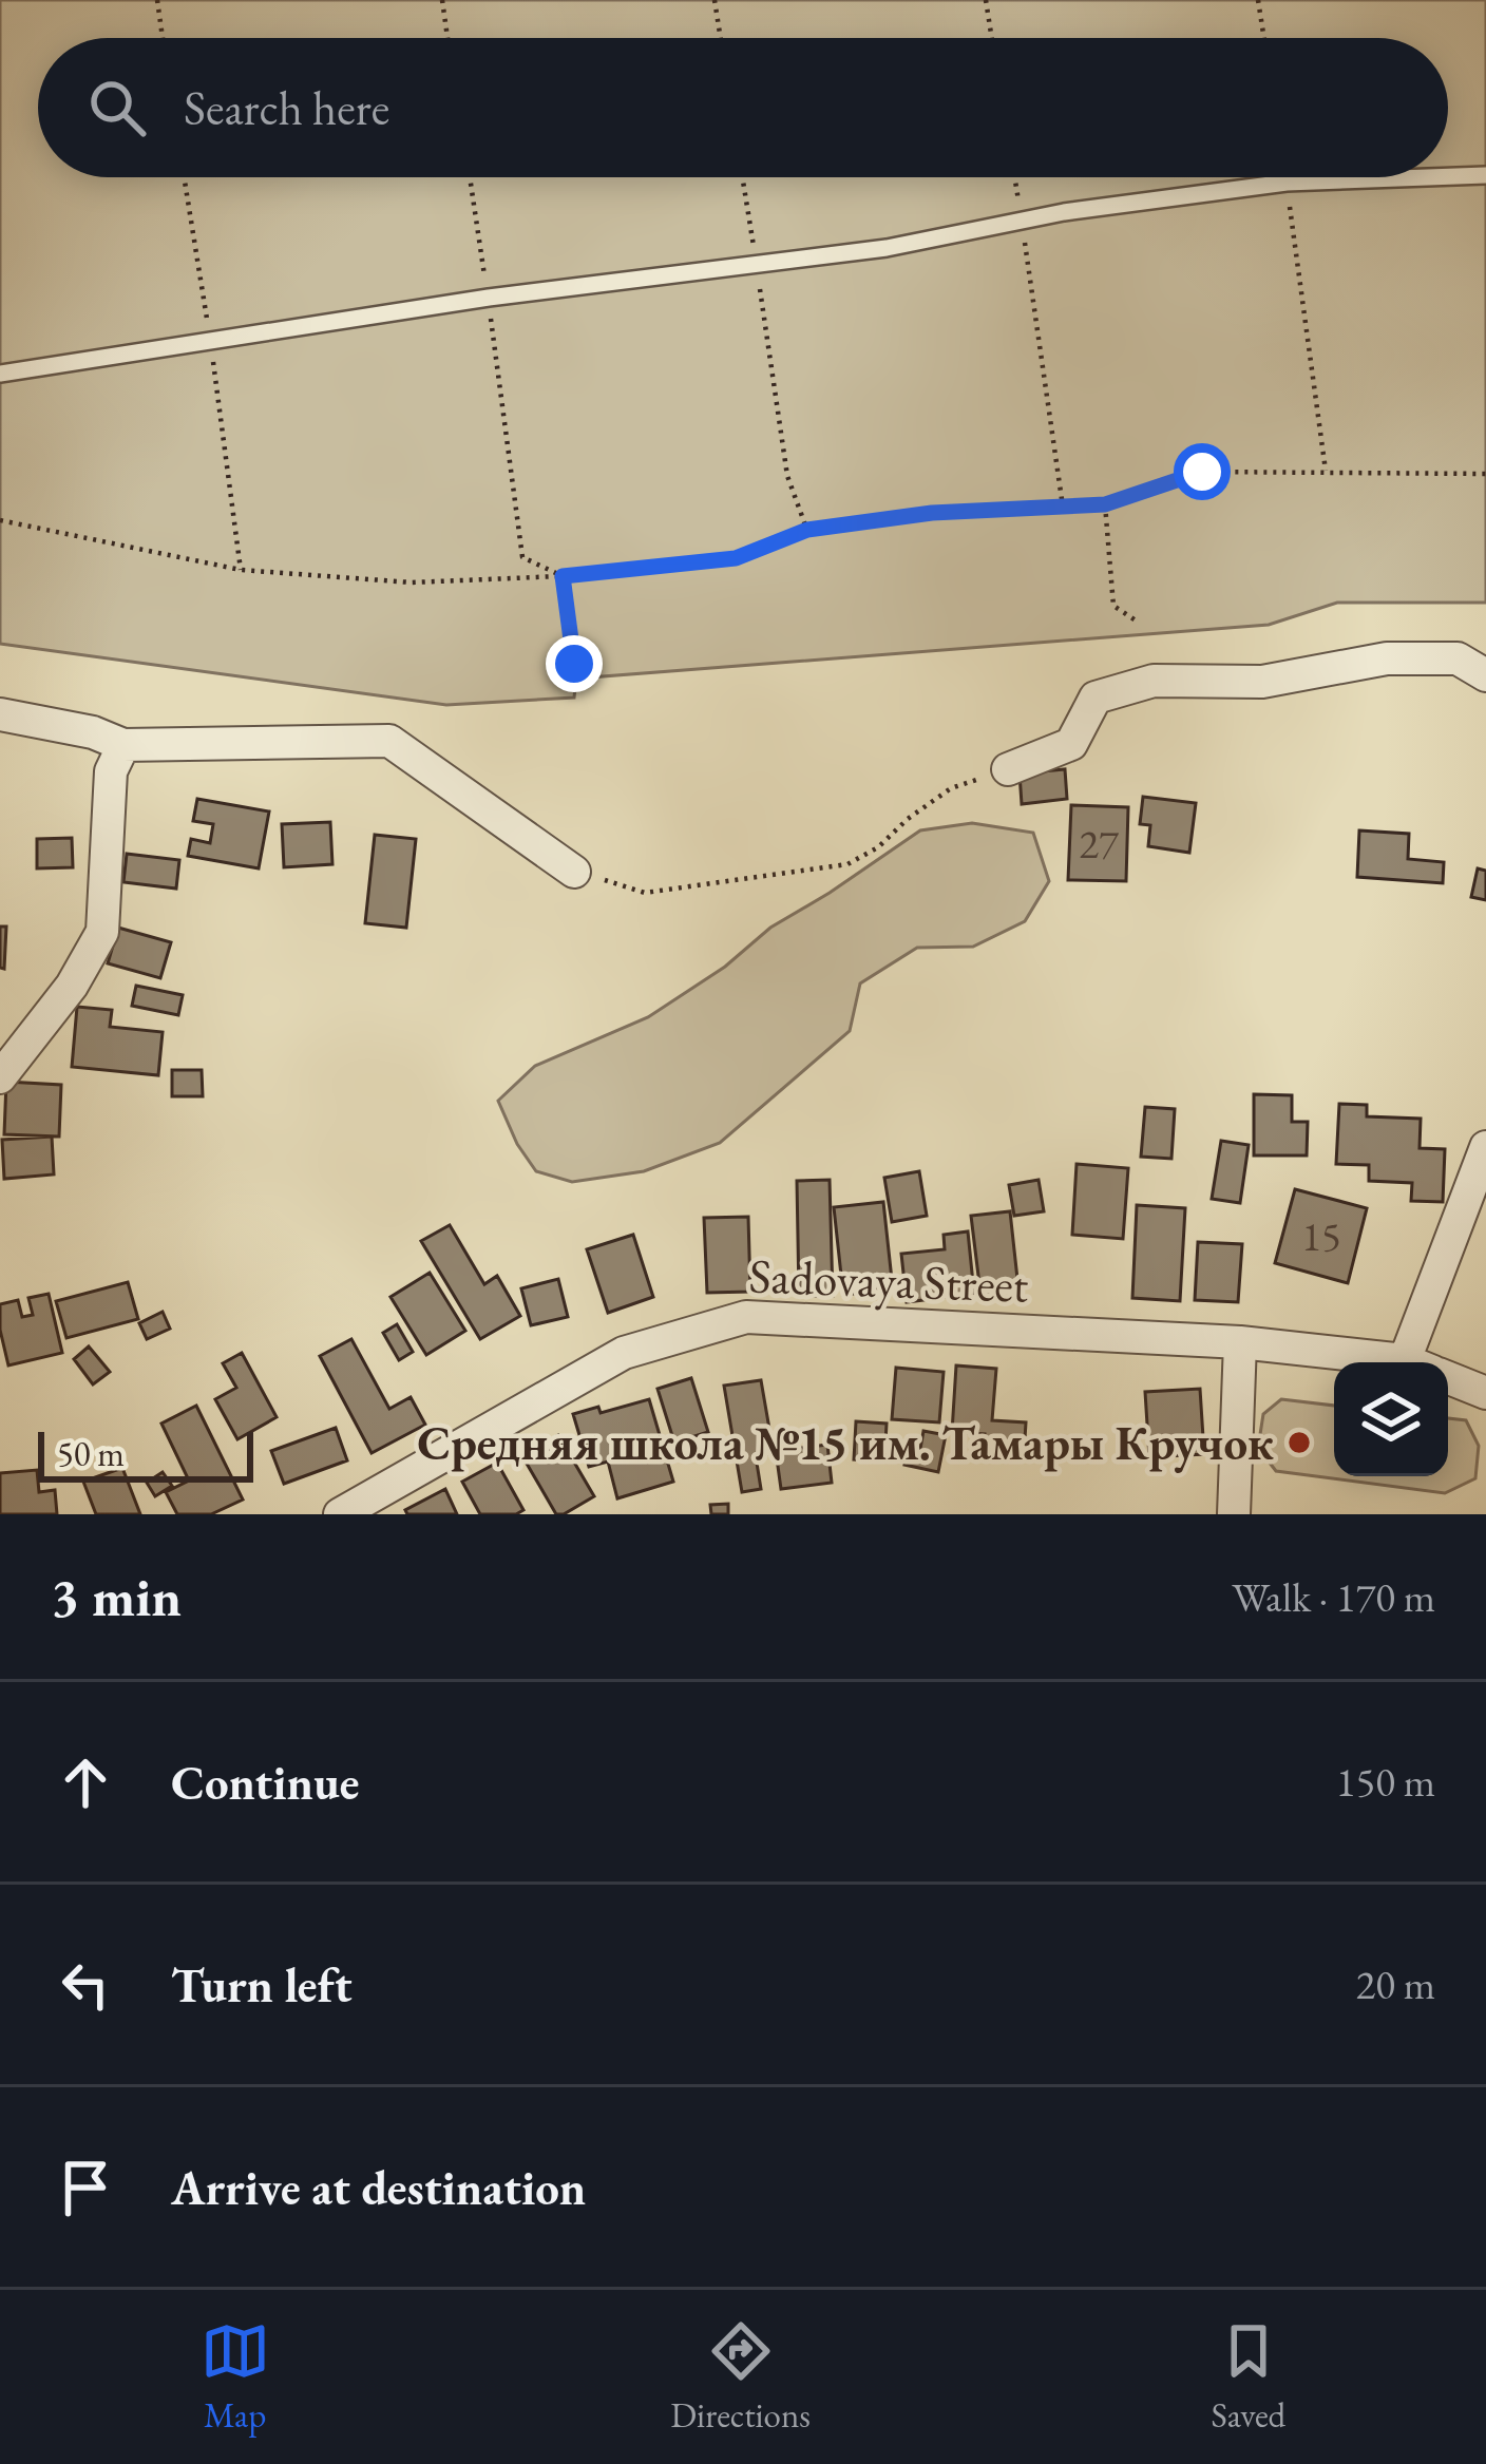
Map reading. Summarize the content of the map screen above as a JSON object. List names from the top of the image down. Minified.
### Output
{"streets":{"street":["Sadovaya Street"]},"places":["Средняя школа №15 им. Тамары Кручок"],"house_numbers":["27","15"],"scale_bar":"50 m","page":{"search":"Search here","scale":"50 m","heading":["3 min","Walk · 170 m"],"list":[["Continue","150 m"],["Turn left","20 m"],"Arrive at destination"],"nav":["Map","Directions","Saved"]}}
